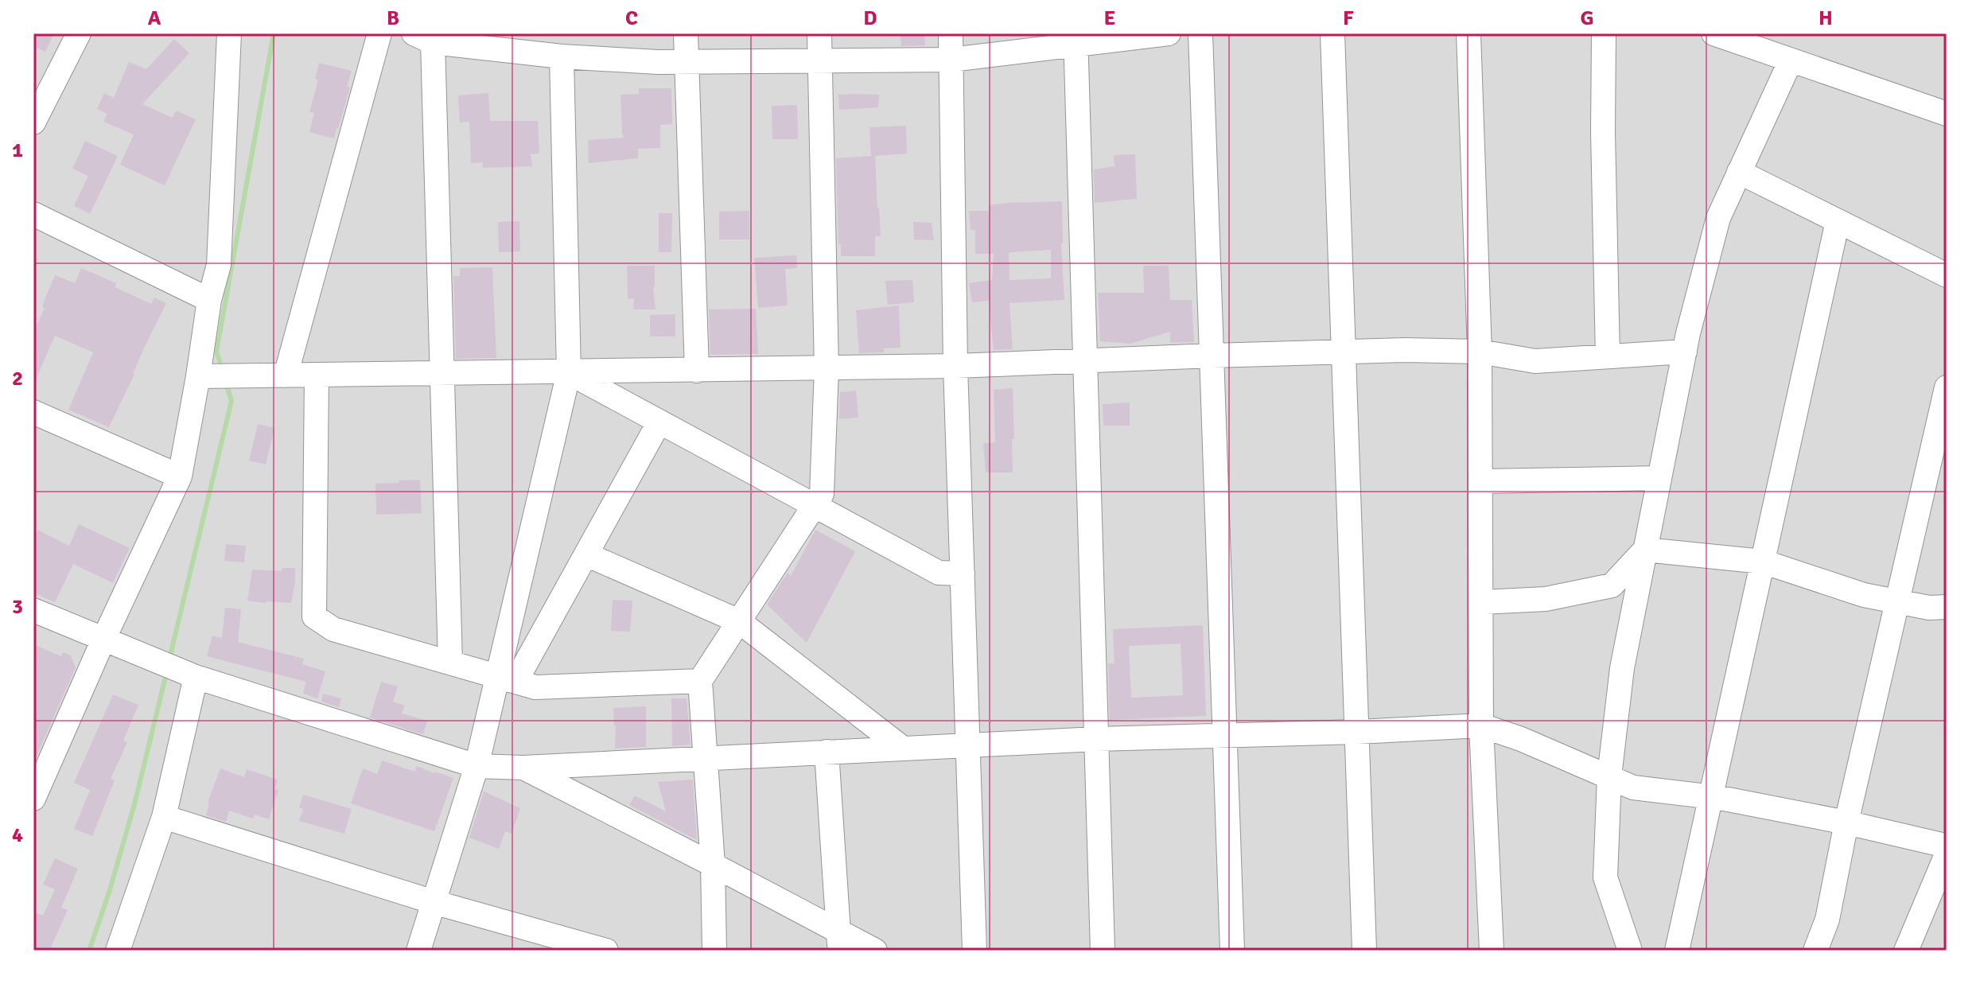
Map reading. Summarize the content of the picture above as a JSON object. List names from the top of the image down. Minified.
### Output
{"grid":{"columns":["A","B","C","D","E","F","G","H"],"rows":["1","2","3","4"]}}
